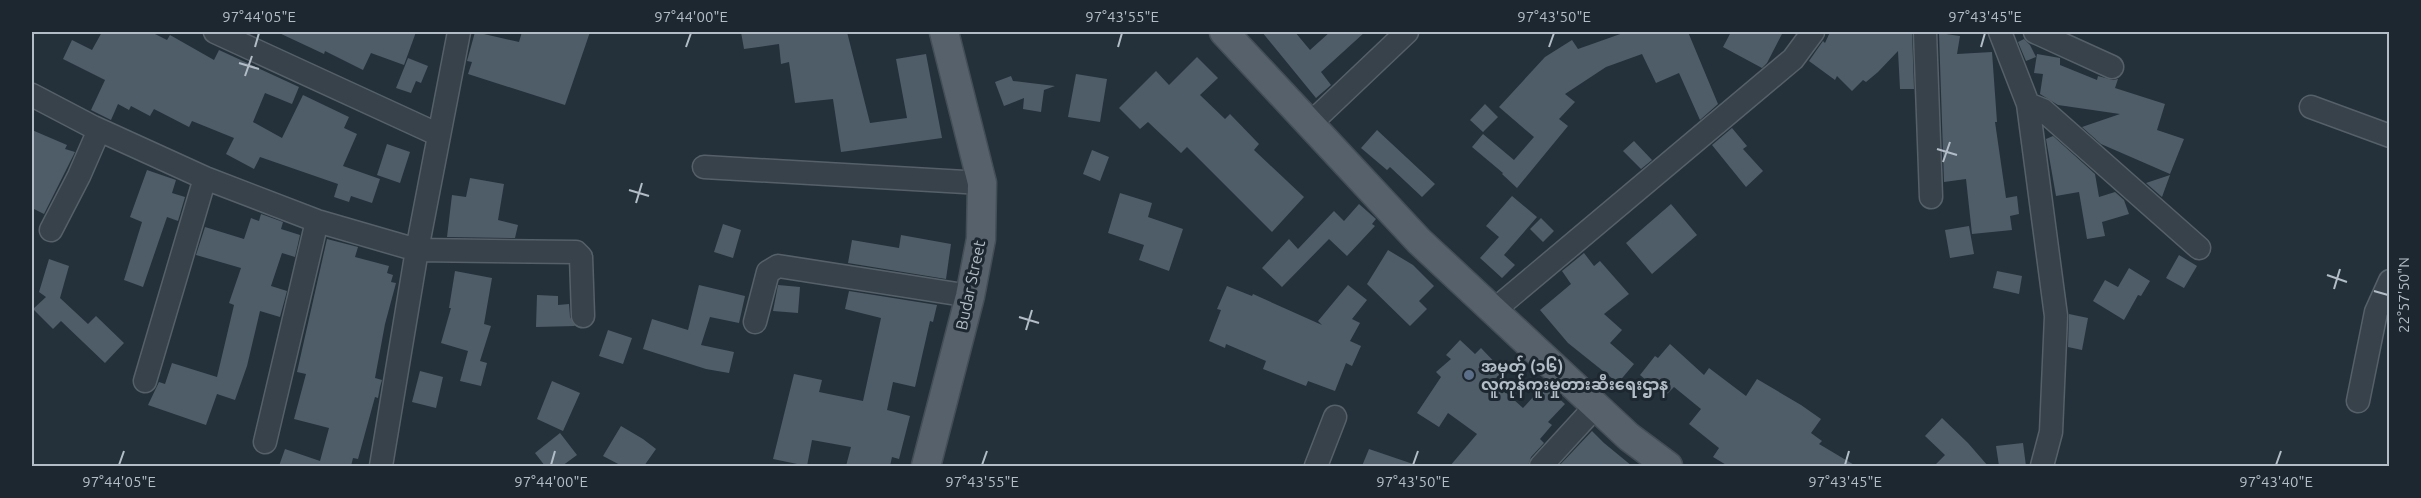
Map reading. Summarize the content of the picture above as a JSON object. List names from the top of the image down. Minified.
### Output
{"streets":{"main road":["Budar Street"]},"places":["အမှတ် (၁၆) လူကုန်ကူးမှုတားဆီးရေးဌာန"],"coordinates":["97°44'05\"E","97°44'00\"E","97°43'55\"E","97°43'50\"E","97°43'45\"E","22°57'50\"N","97°43'40\"E"]}
